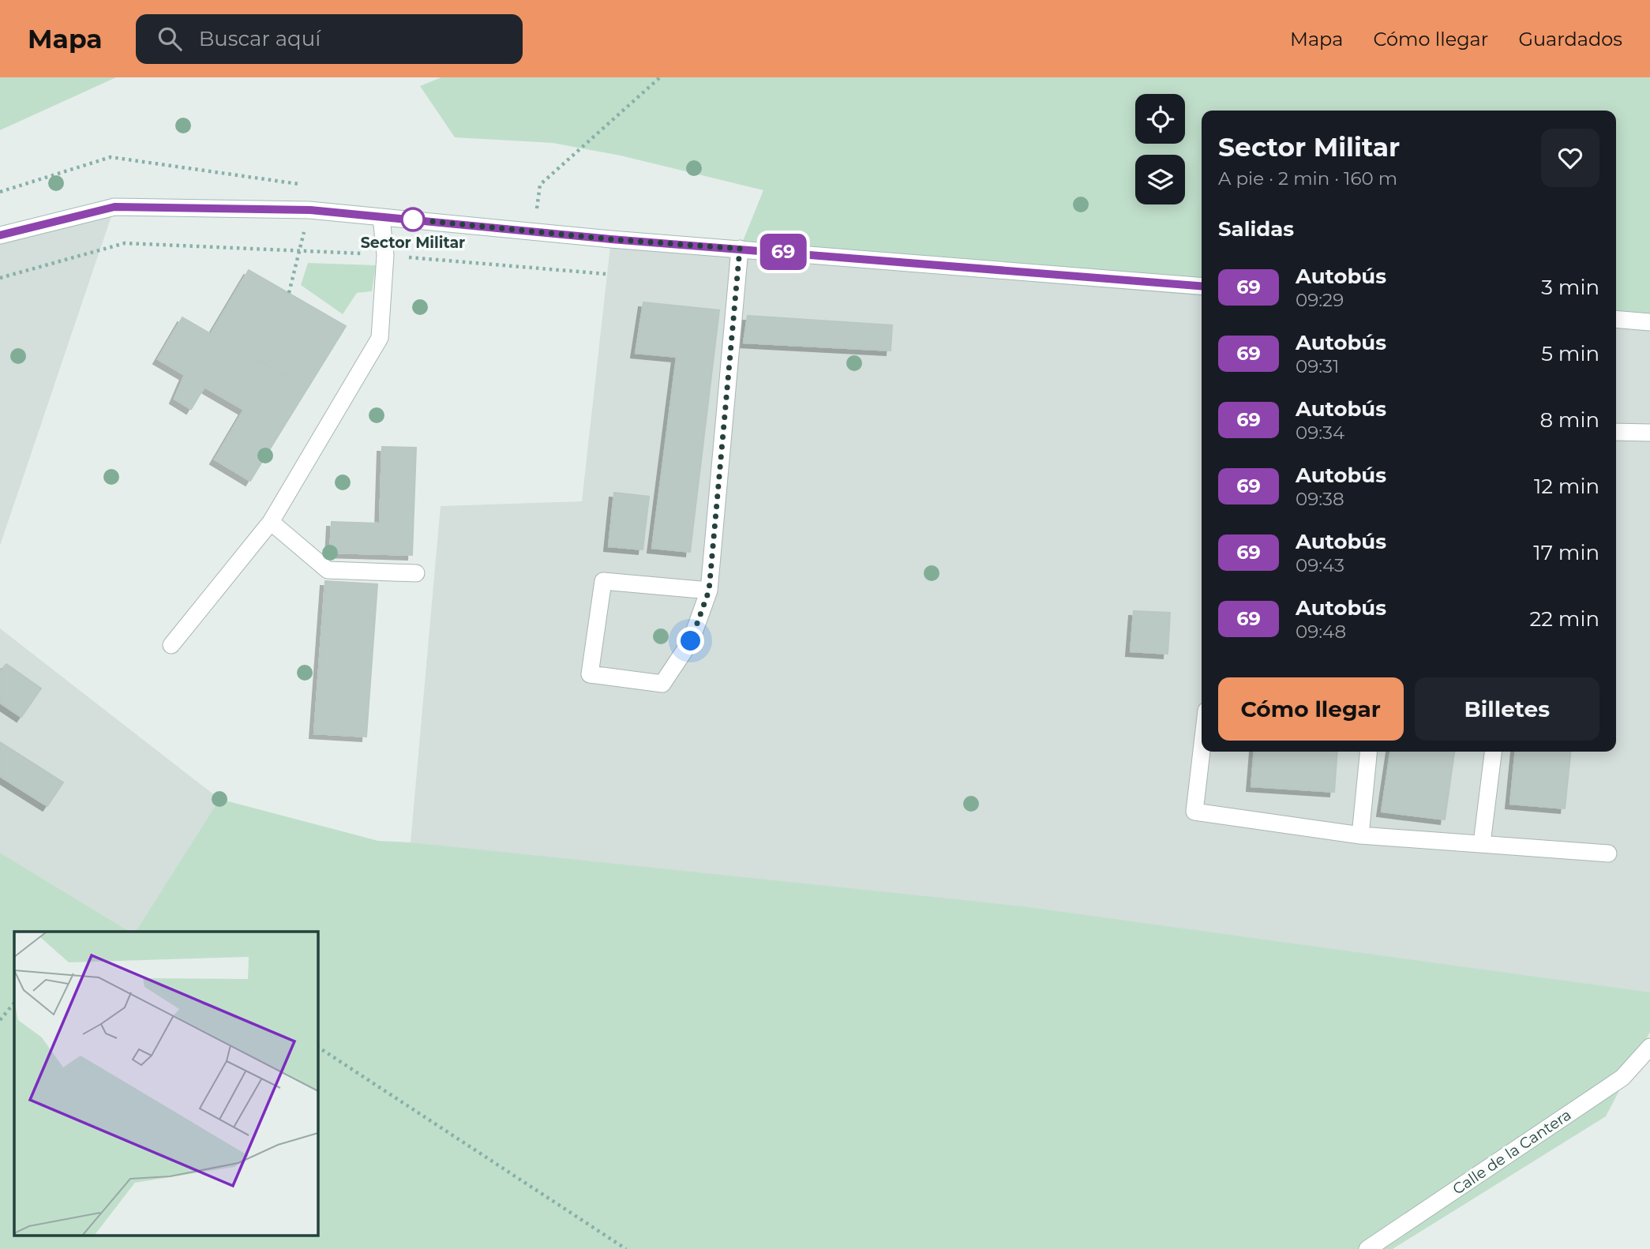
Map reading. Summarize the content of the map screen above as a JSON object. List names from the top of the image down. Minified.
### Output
{"streets":{"main road":["Calle de la Cantera"]},"places":["Sector Militar"],"lines":["bus line 69"],"page":{"header":"Mapa","search":"Buscar aquí","nav":["Mapa","Cómo llegar","Guardados"],"on_map":"69","heading":[["Sector Militar","A pie · 2 min · 160 m"],"Salidas"],"list":[{"mark":"69","name":"Autobús","note":"09:29","value":"3 min"},{"mark":"69","name":"Autobús","note":"09:31","value":"5 min"},{"mark":"69","name":"Autobús","note":"09:34","value":"8 min"},{"mark":"69","name":"Autobús","note":"09:38","value":"12 min"},{"mark":"69","name":"Autobús","note":"09:43","value":"17 min"},{"mark":"69","name":"Autobús","note":"09:48","value":"22 min"}],"buttons":["Cómo llegar","Billetes"]}}
